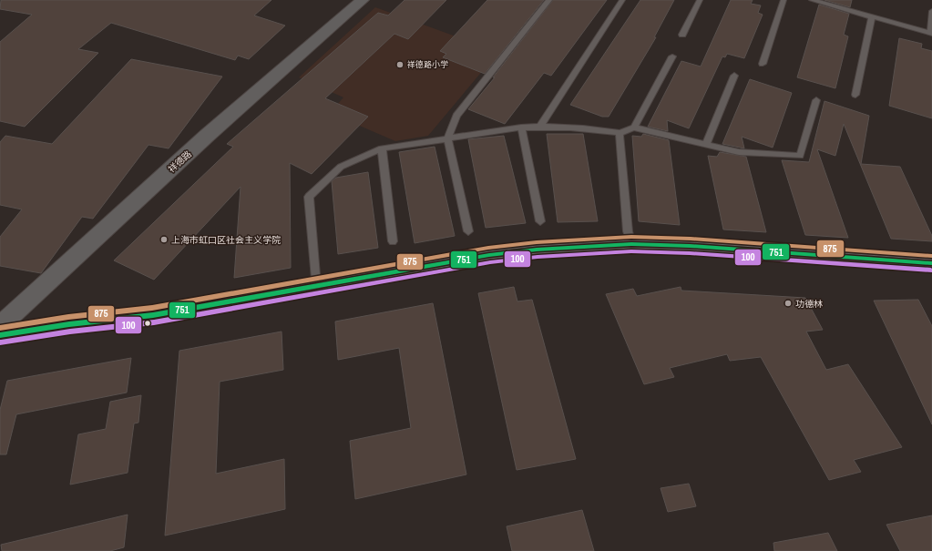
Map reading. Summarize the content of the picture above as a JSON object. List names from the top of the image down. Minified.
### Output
{"streets":{"street":["祥德路"]},"places":["祥德路小学","上海市虹口区社会主义学院","功德林"],"lines":["transit line 875","transit line 751","transit line 100"]}
